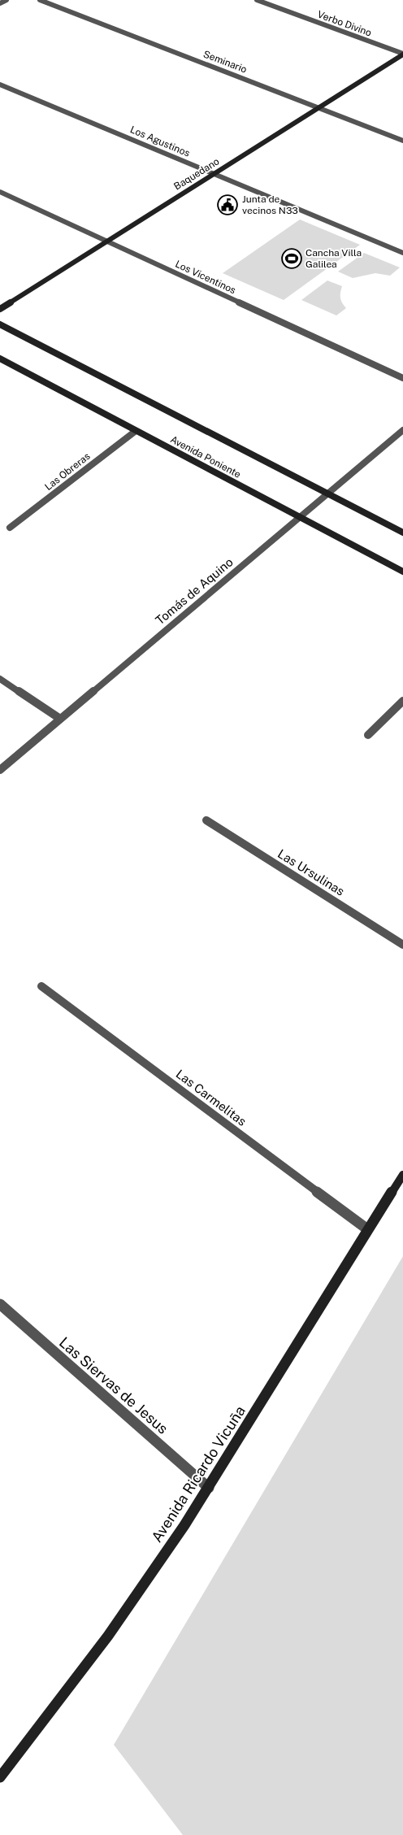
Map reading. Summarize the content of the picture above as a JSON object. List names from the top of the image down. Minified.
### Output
{"streets":{"street":["Verbo Divino","Seminario","Los Agustinos","Baquedano","Los Vicentinos","Avenida Poniente","Las Obreras","Tomás de Aquino","Las Ursulinas","Las Carmelitas","Las Siervas de Jesus","Avenida Ricardo Vicuña"]},"crossings":[["Verbo Divino","Baquedano"],["Seminario","Baquedano"],["Los Agustinos","Baquedano"],["Baquedano","Los Vicentinos"],["Avenida Poniente","Las Obreras"],["Avenida Poniente","Tomás de Aquino"],["Las Carmelitas","Avenida Ricardo Vicuña"],["Las Siervas de Jesus","Avenida Ricardo Vicuña"]],"places":{"public building":["Junta de vecinos N33"],"sports":["Cancha Villa Galilea"]}}
